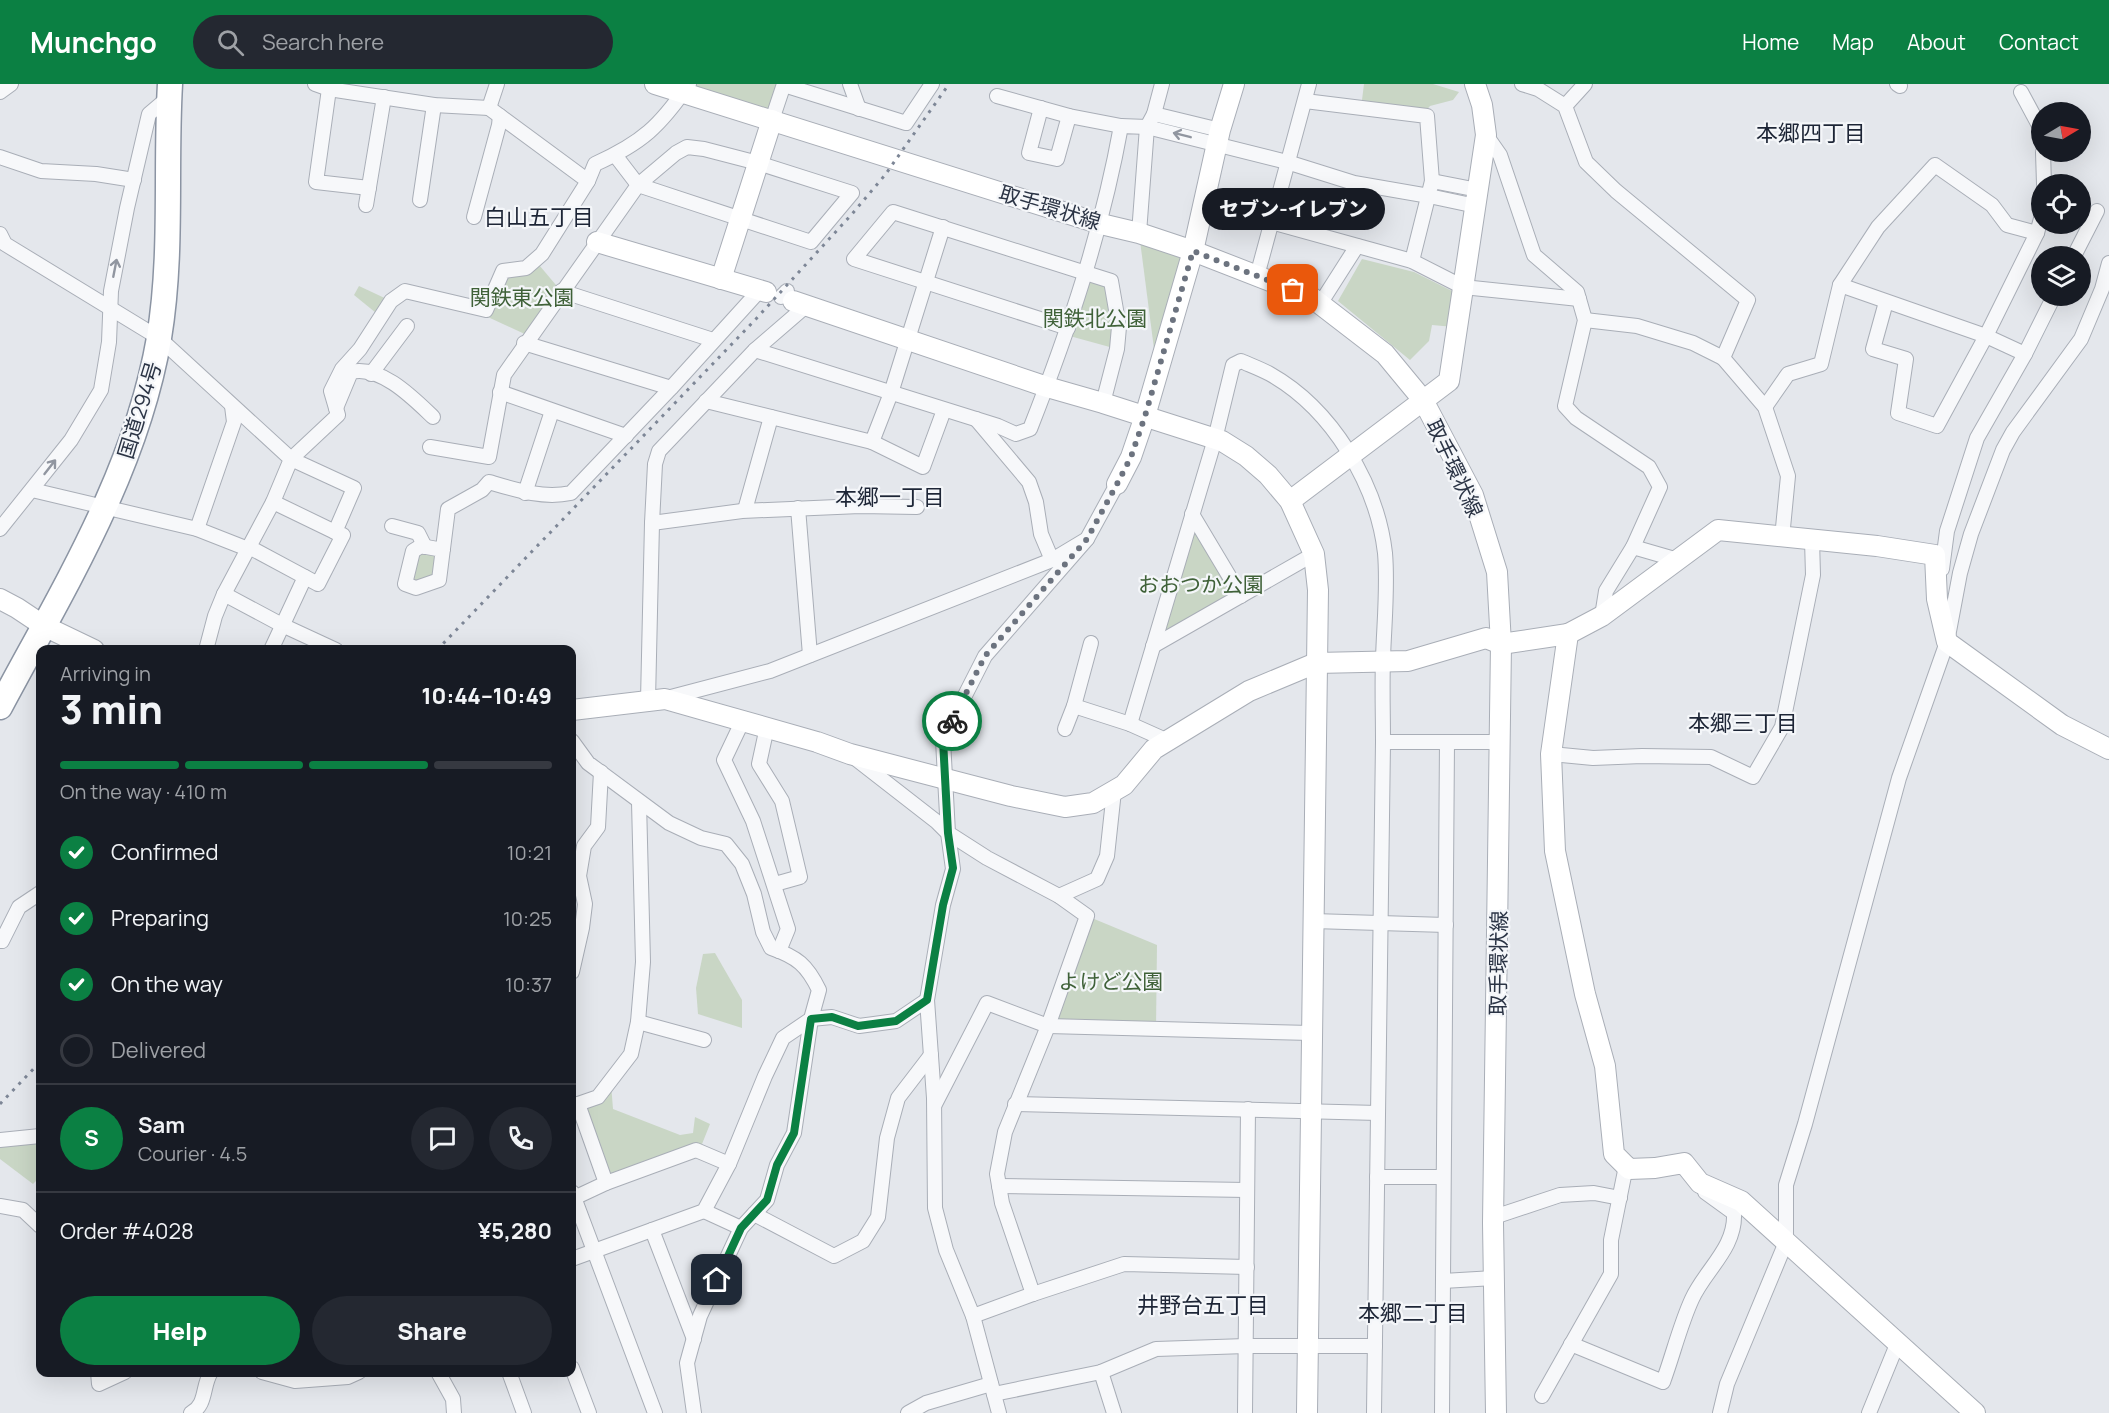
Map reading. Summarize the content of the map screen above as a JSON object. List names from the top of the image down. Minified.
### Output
{"streets":{"highway":["国道294号"],"street":["取手環状線"]},"districts":["本郷四丁目","白山五丁目","本郷一丁目","本郷三丁目","井野台五丁目","本郷二丁目"],"parks":["関鉄東公園","関鉄北公園","おおつか公園","よけど公園"],"places":["セブン-イレブン"],"north":"right","page":{"header":"Munchgo","search":"Search here","nav":["Home","Map","About","Contact"],"bubble":"セブン-イレブン","heading":["3 min","Arriving in","10:44–10:49"],"panel":["Sam","Courier · 4.5","Order #4028","¥5,280"],"bar":"On the way · 410 m","list":[["Confirmed","10:21"],["Preparing","10:25"],["On the way","10:37"],"Delivered"],"round":"S","buttons":["Help","Share"]}}
